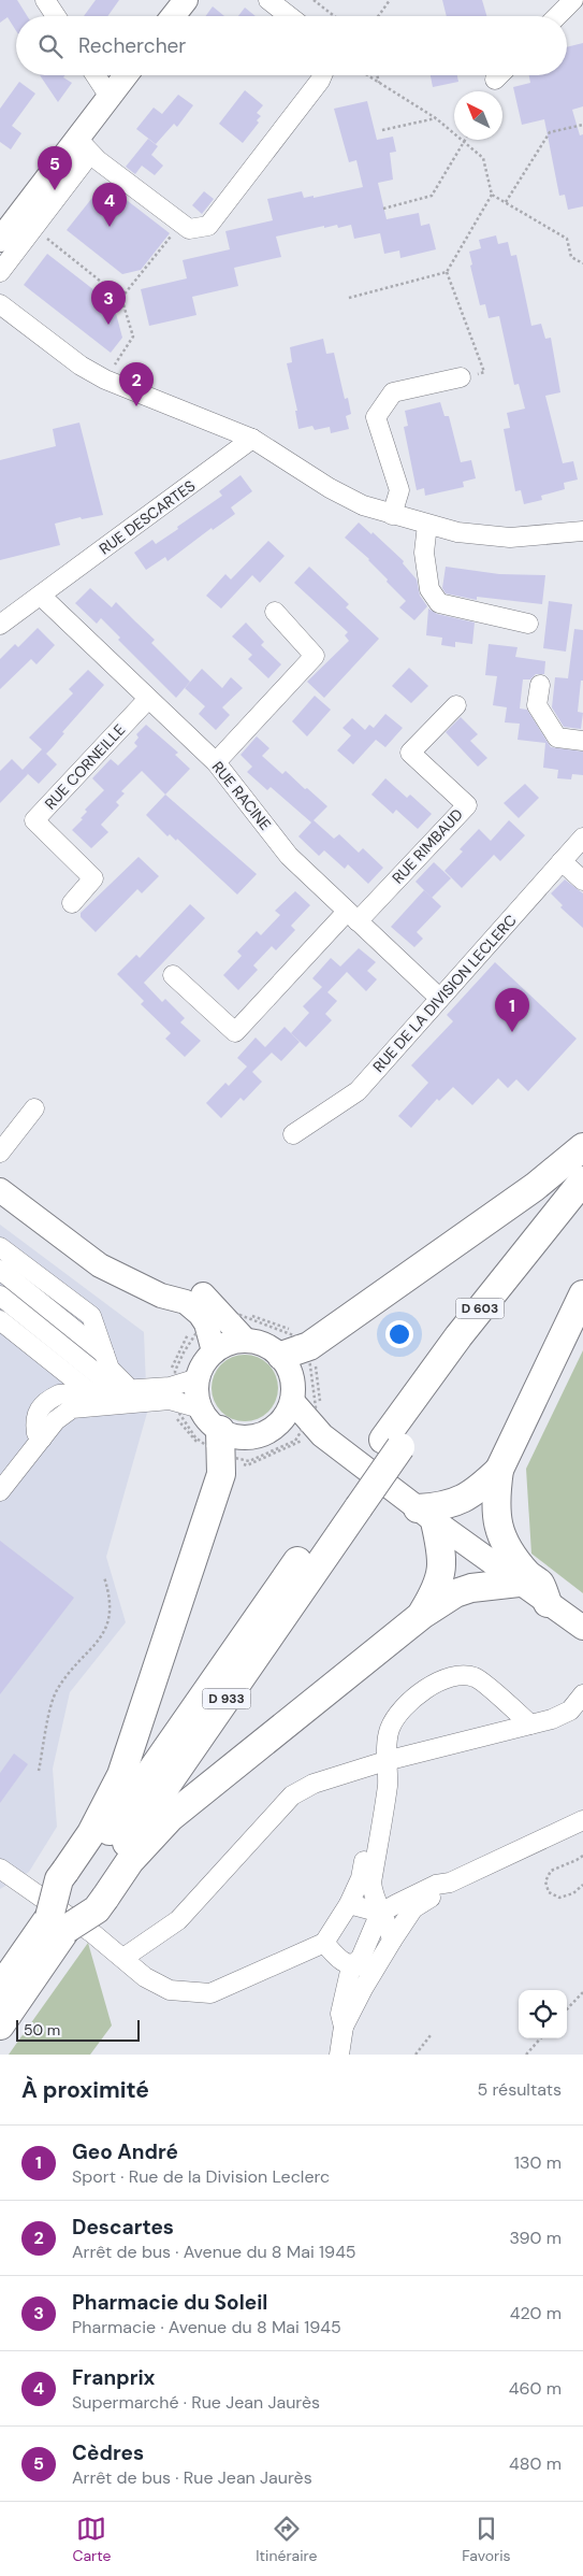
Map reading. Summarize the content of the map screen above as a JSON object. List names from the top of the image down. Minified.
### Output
{"streets":{"highway":["D 603","D 933"],"street":["RUE DESCARTES","RUE CORNEILLE","RUE RACINE","RUE RIMBAUD","RUE DE LA DIVISION LECLERC"]},"crossings":[["RUE DESCARTES","RUE RACINE"],["RUE CORNEILLE","RUE RACINE"],["RUE RACINE","RUE RIMBAUD"],["RUE RACINE","RUE DE LA DIVISION LECLERC"],["D 603","D 933"]],"scale_bar":"50 m","north":"top left","page":{"search":"Rechercher","pins":["5","4","3","2","1"],"scale":"50 m","heading":["À proximité","5 résultats"],"list":[{"mark":"1","name":"Geo André","note":"Sport · Rue de la Division Leclerc","value":"130 m"},{"mark":"2","name":"Descartes","note":"Arrêt de bus · Avenue du 8 Mai 1945","value":"390 m"},{"mark":"3","name":"Pharmacie du Soleil","note":"Pharmacie · Avenue du 8 Mai 1945","value":"420 m"},{"mark":"4","name":"Franprix","note":"Supermarché · Rue Jean Jaurès","value":"460 m"},{"mark":"5","name":"Cèdres","note":"Arrêt de bus · Rue Jean Jaurès","value":"480 m"}],"nav":["Carte","Itinéraire","Favoris"]}}
